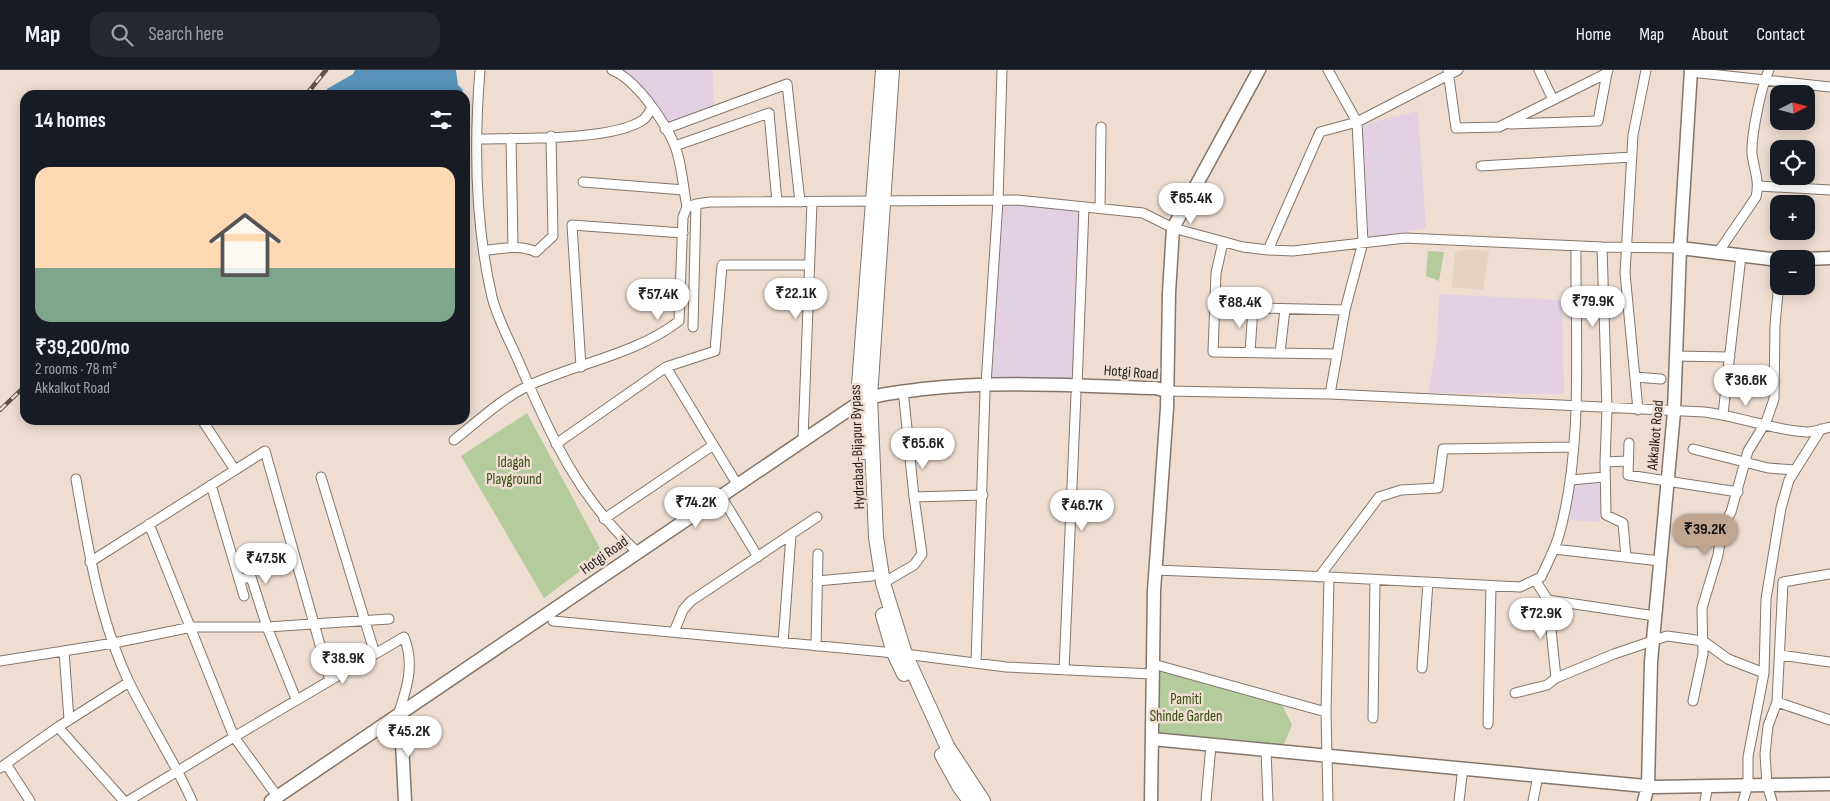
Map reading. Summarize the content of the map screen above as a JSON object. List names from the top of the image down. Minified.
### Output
{"streets":{"main road":["Hotgi Road","Akkalkot Road","Hydrabad-Bijapur Bypass"]},"crossings":[["Hotgi Road","Hydrabad-Bijapur Bypass"]],"parks":["Idagah Playground","Pamiti Shinde Garden"],"north":"right","page":{"header":"Map","search":"Search here","nav":["Home","Map","About","Contact"],"map_buttons":["+","−"],"heading":"14 homes","list":[{"name":"₹39,200/mo","note":"2 rooms · 78 m² · Akkalkot Road"}],"price":["₹65.4K","₹22.1K","₹57.4K","₹79.9K","₹88.4K","₹36.6K","₹65.6K","₹74.2K","₹46.7K","₹39.2K","₹47.5K","₹72.9K","₹38.9K","₹45.2K"]}}
